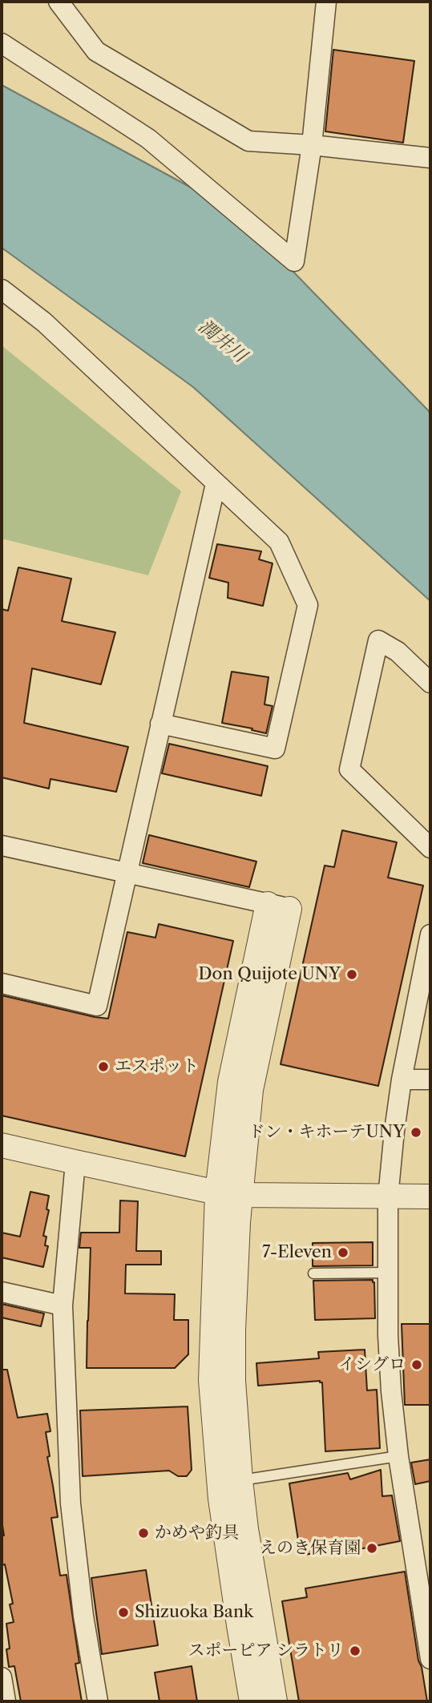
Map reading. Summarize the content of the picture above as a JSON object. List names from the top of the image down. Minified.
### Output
{"water":["潤井川"],"places":["Don Quijote UNY","エスポット","ドン・キホーテUNY","7-Eleven","イシグロ","かめや釣具","えのき保育園","Shizuoka Bank","スポーピア シラトリ"]}
